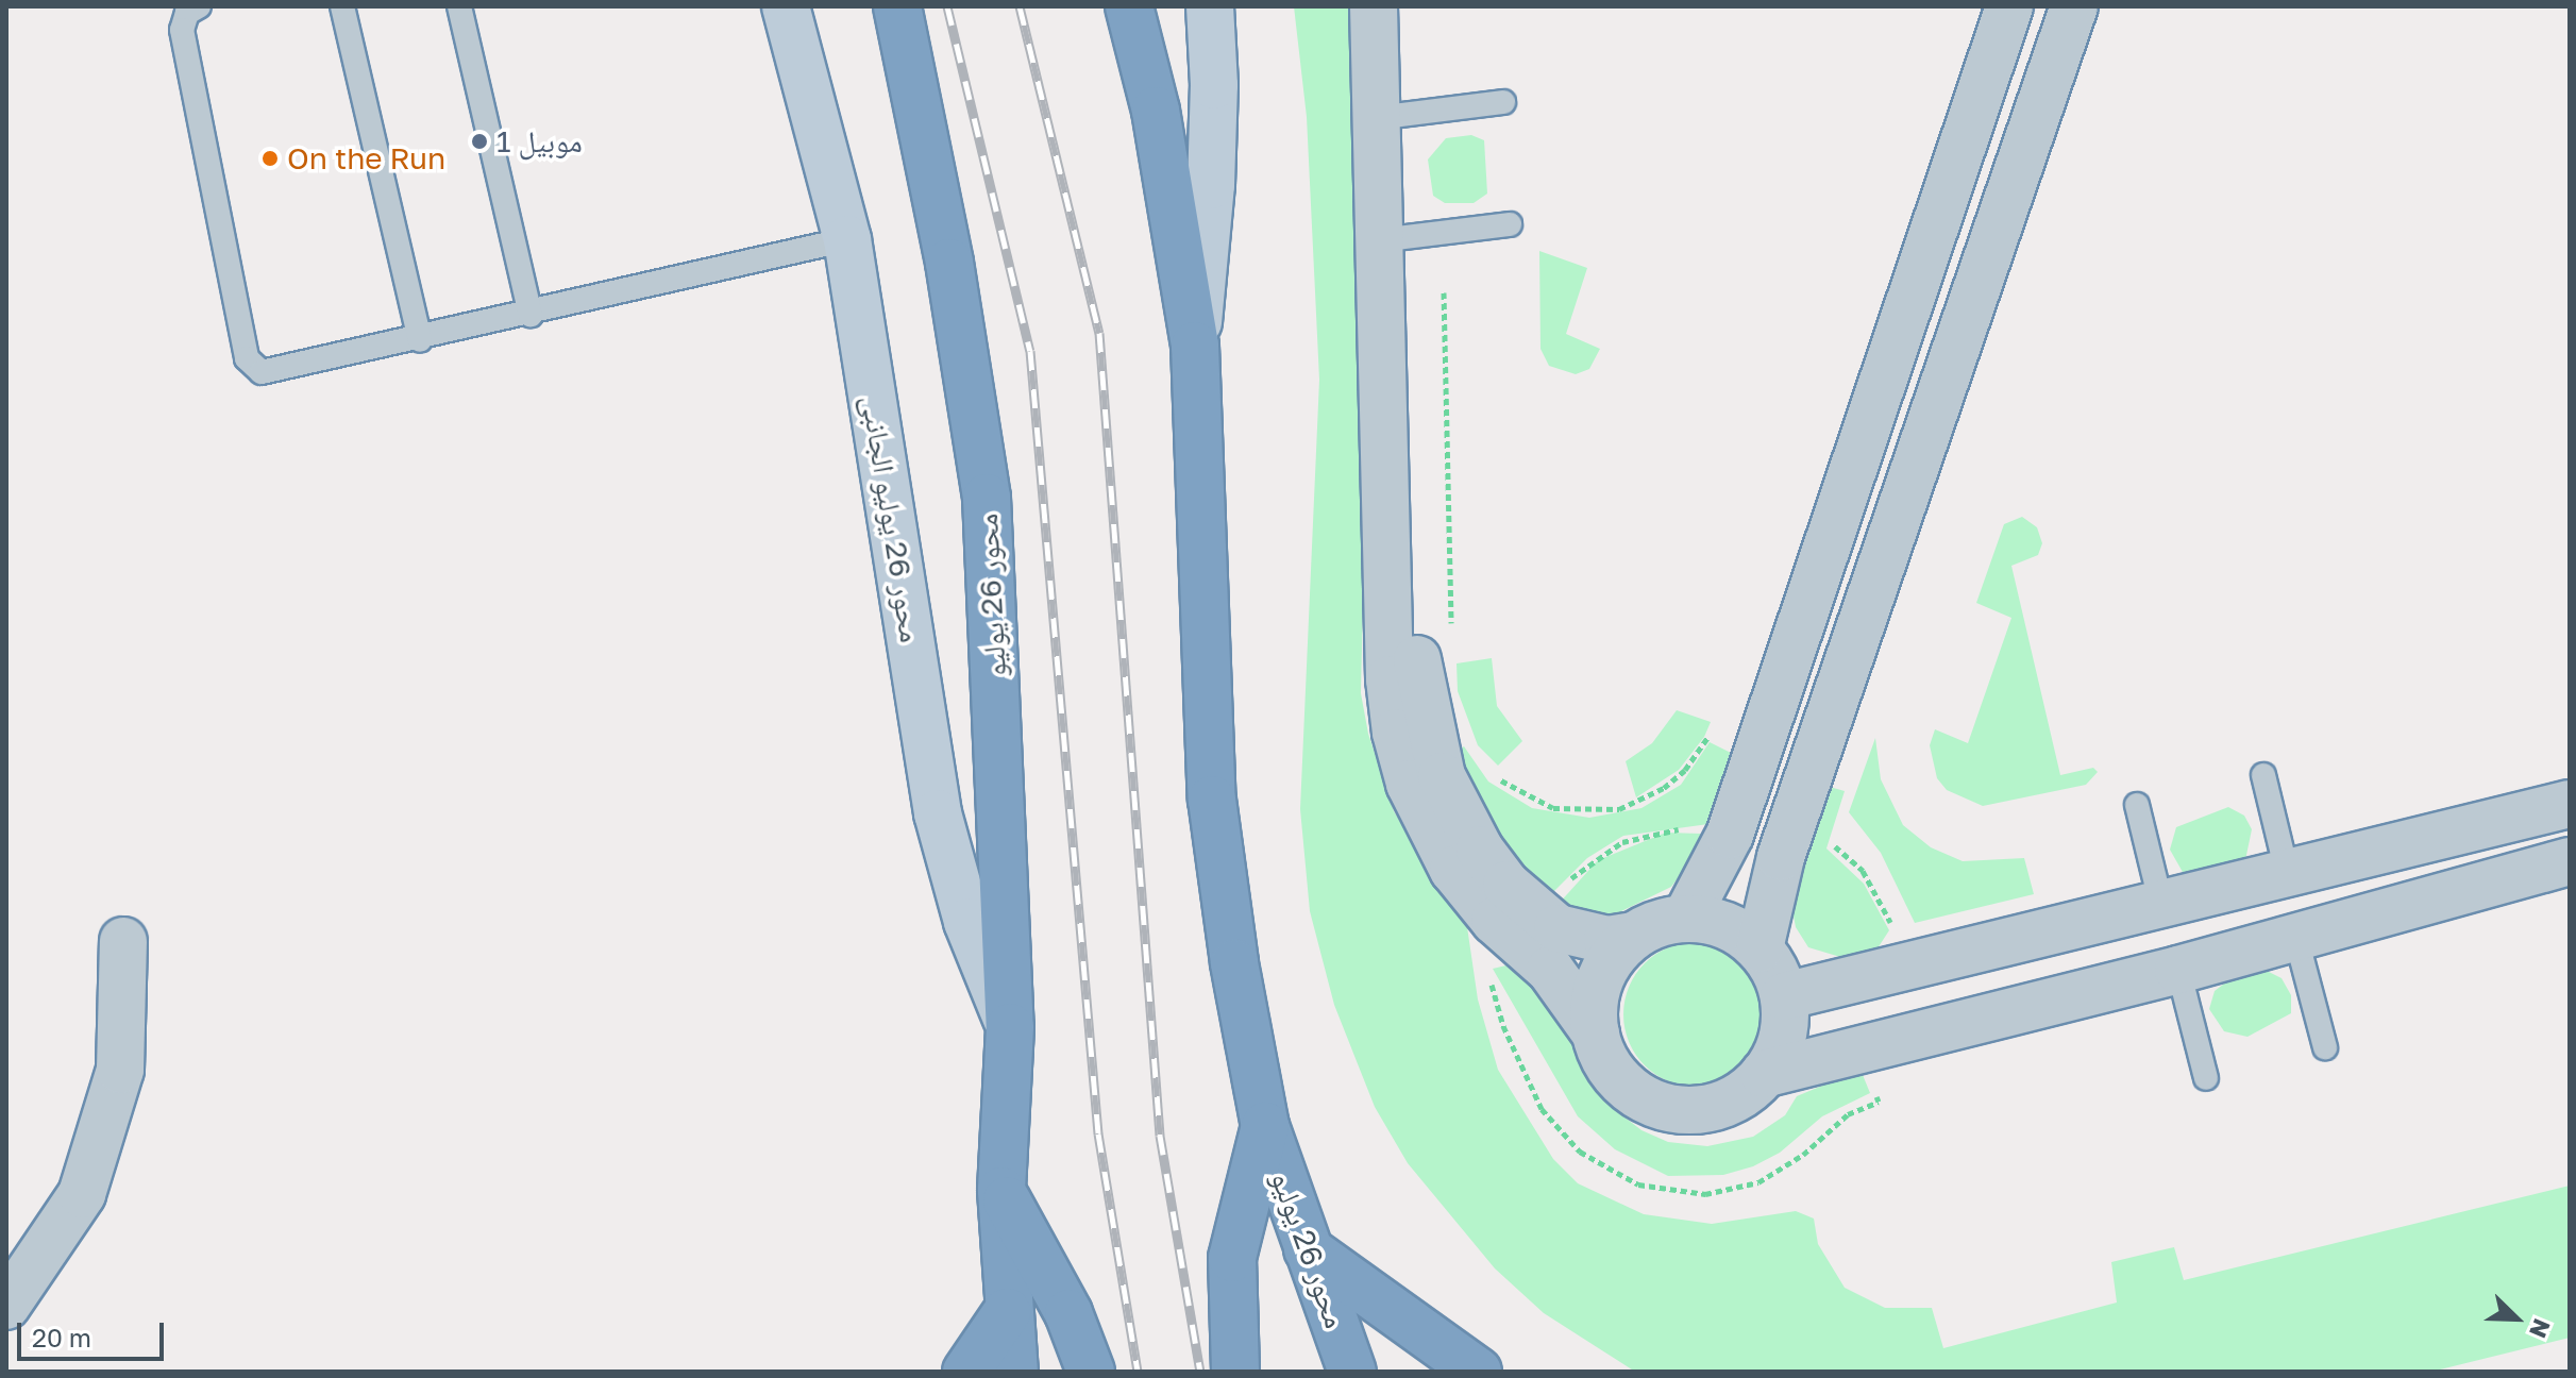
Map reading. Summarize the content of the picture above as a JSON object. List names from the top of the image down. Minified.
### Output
{"streets":{"highway":["محور 26 يوليو"],"main road":["محور 26 يوليو الجانبى"]},"crossings":[["محور 26 يوليو الجانبى","محور 26 يوليو"]],"places":["موبيل 1","On the Run"],"scale_bar":"20 m","north":"bottom right"}
